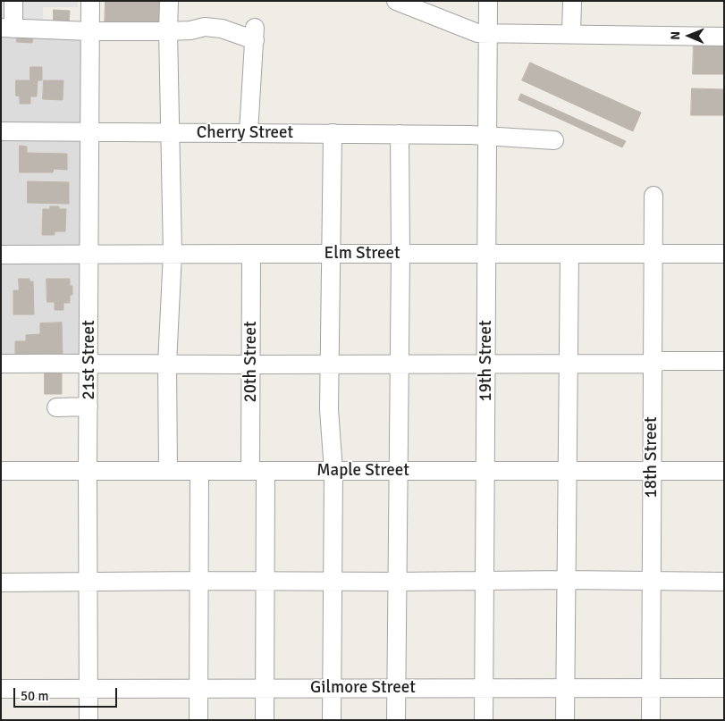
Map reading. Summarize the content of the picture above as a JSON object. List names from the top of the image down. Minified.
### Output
{"streets":{"street":["Cherry Street","Elm Street","21st Street","19th Street","20th Street","18th Street","Maple Street","Gilmore Street"]},"crossings":[["Cherry Street","21st Street"],["Cherry Street","19th Street"],["Elm Street","21st Street"],["Elm Street","19th Street"],["Elm Street","20th Street"],["Elm Street","18th Street"],["21st Street","Maple Street"],["21st Street","Gilmore Street"],["19th Street","Maple Street"],["19th Street","Gilmore Street"],["20th Street","Maple Street"],["20th Street","Gilmore Street"],["18th Street","Maple Street"],["18th Street","Gilmore Street"]],"scale_bar":"50 m","north":"left"}
